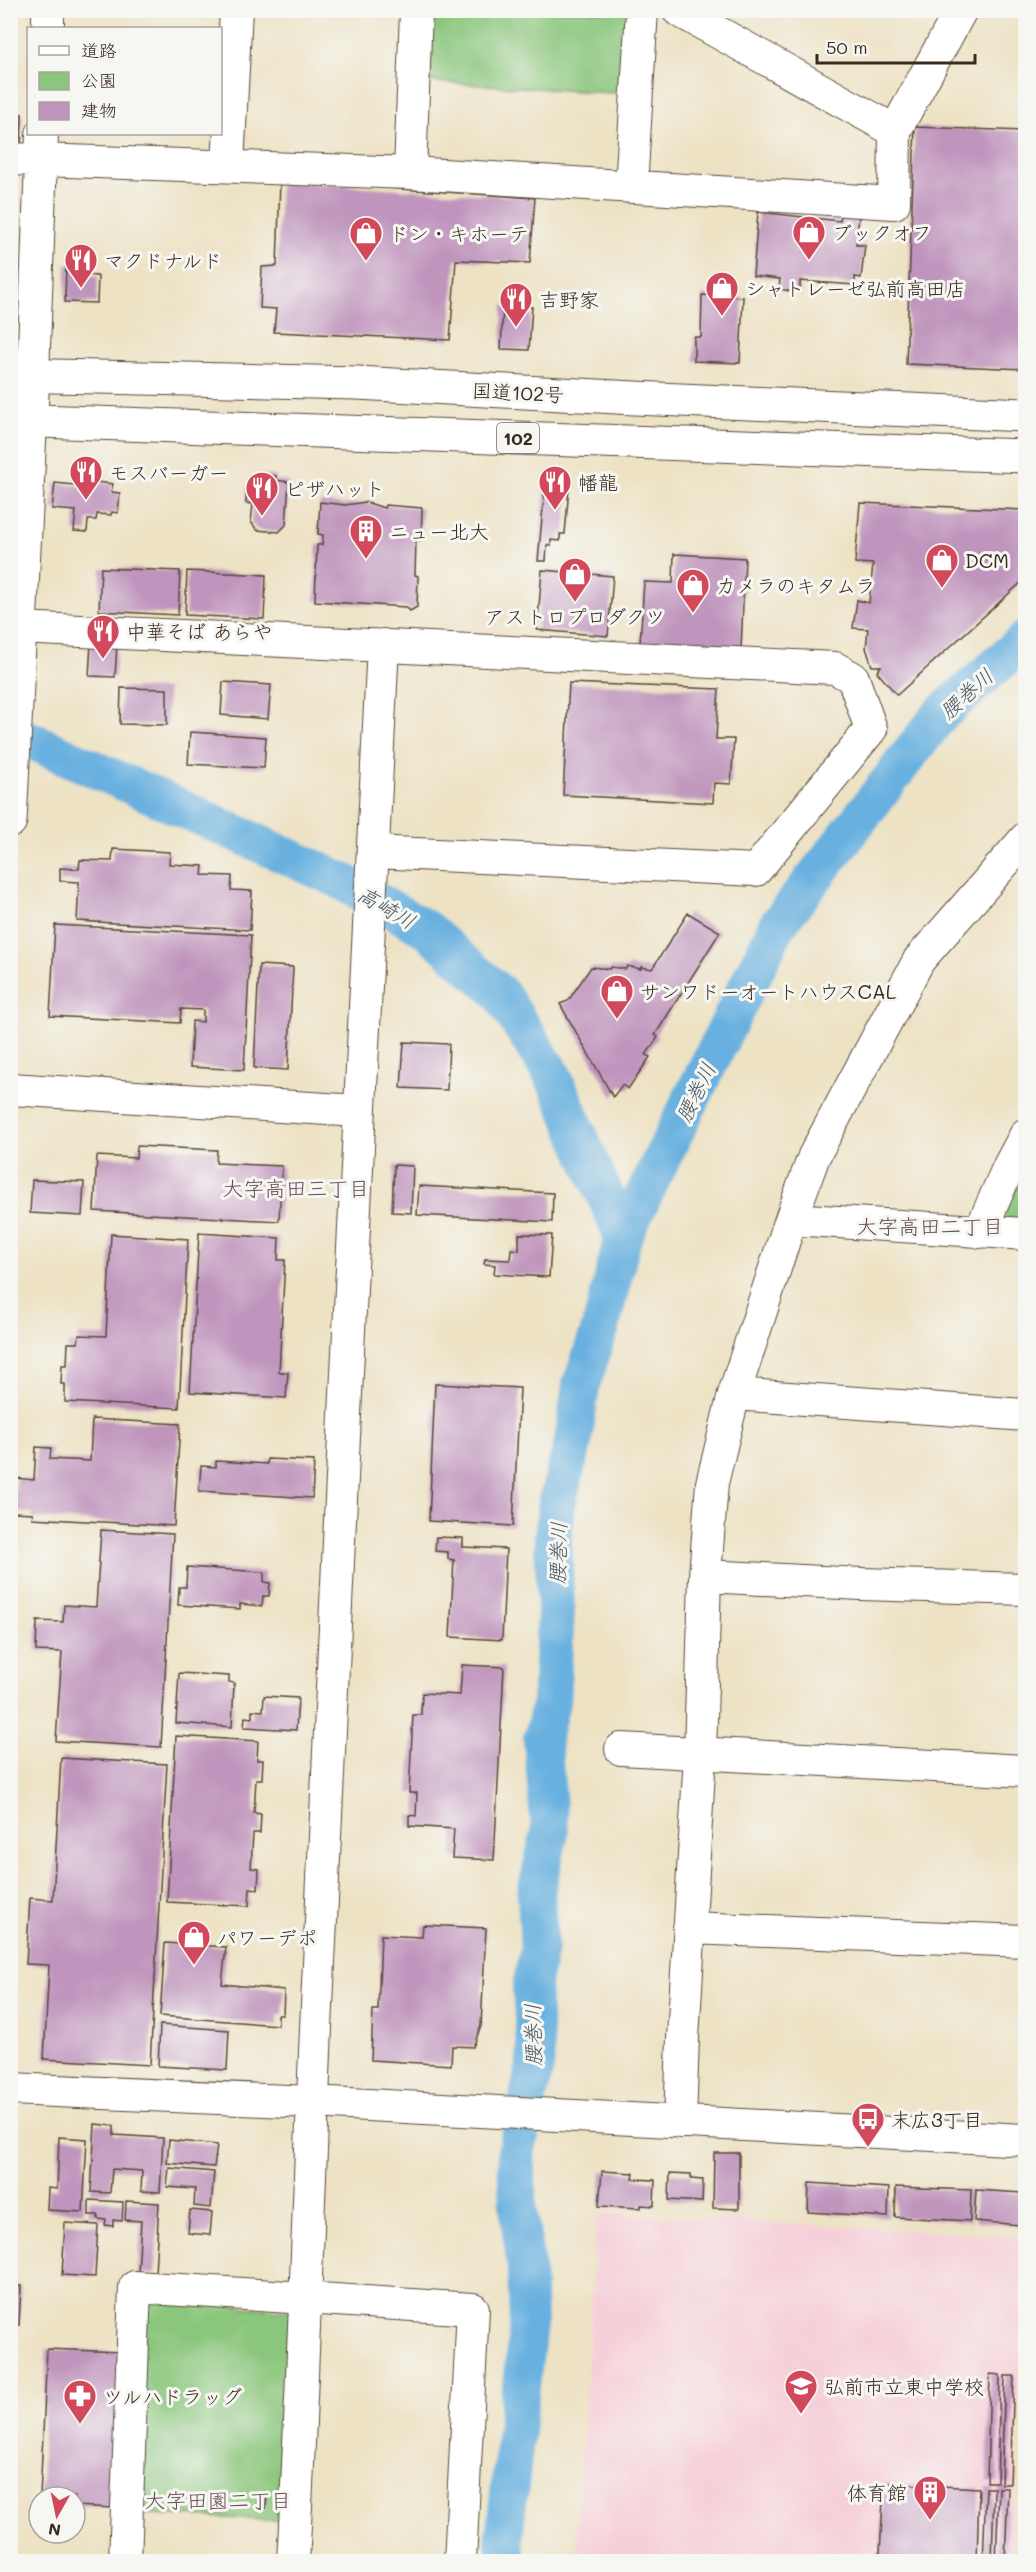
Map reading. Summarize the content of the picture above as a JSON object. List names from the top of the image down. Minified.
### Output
{"streets":{"main road":["国道102号","102"]},"districts":["大字高田三丁目","大字高田二丁目","大字田園二丁目"],"water":["腰巻川","高崎川"],"places":{"shop":["ブックオフ","ドン・キホーテ","シャトレーゼ弘前高田店","DCM","アストロプロダクツ","カメラのキタムラ","サンワドーオートハウスCAL","パワーデポ"],"restaurant":["マクドナルド","吉野家","モスバーガー","幡龍","ピザハット","中華そば あらや"],"building":["ニュー北大","体育館"],"bus stop":["末広3丁目"],"school or university":["弘前市立東中学校"],"pharmacy":["ツルハドラッグ"]},"legend":["道路","公園","建物"],"scale_bar":"50 m","north":"bottom"}
